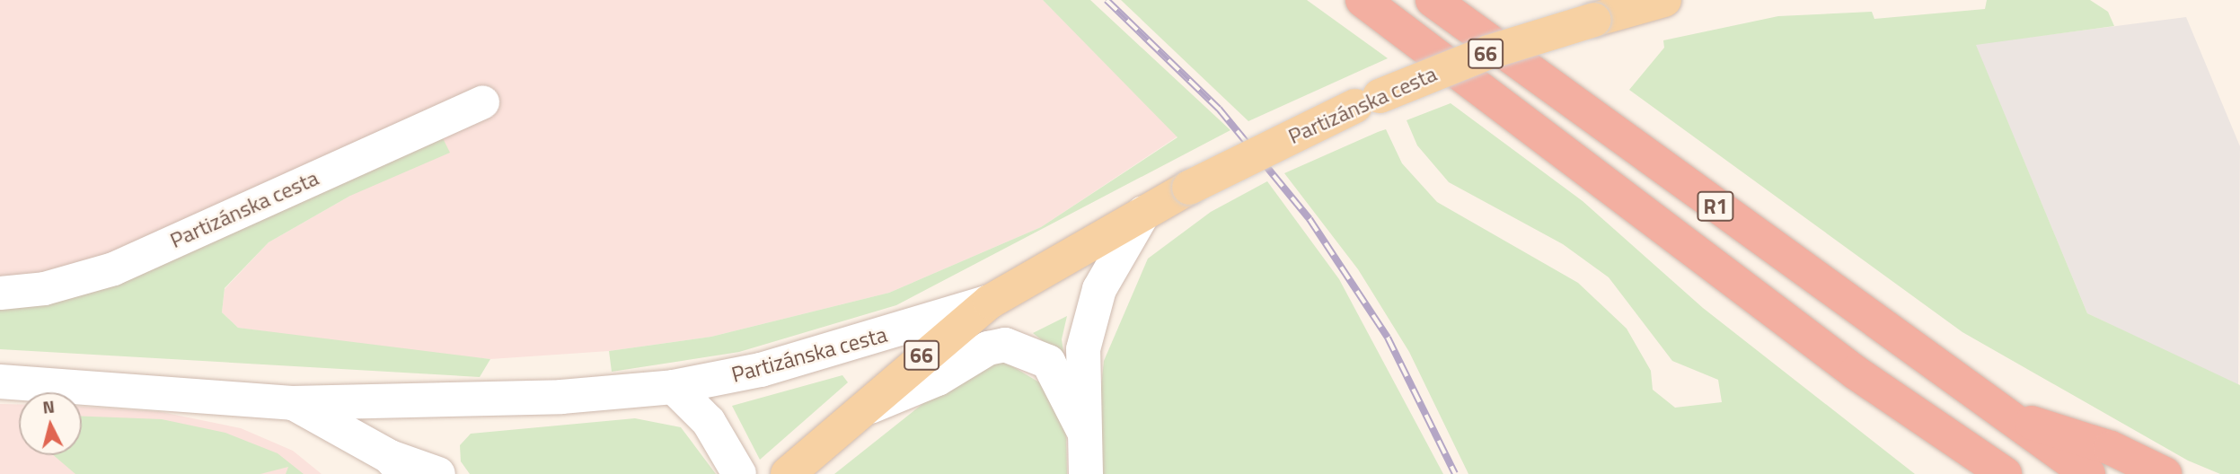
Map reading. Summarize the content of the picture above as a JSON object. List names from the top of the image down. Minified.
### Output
{"streets":{"highway":["R1"],"main road":["66","Partizánska cesta"]},"crossings":[["66","Partizánska cesta"]],"north":"top"}
